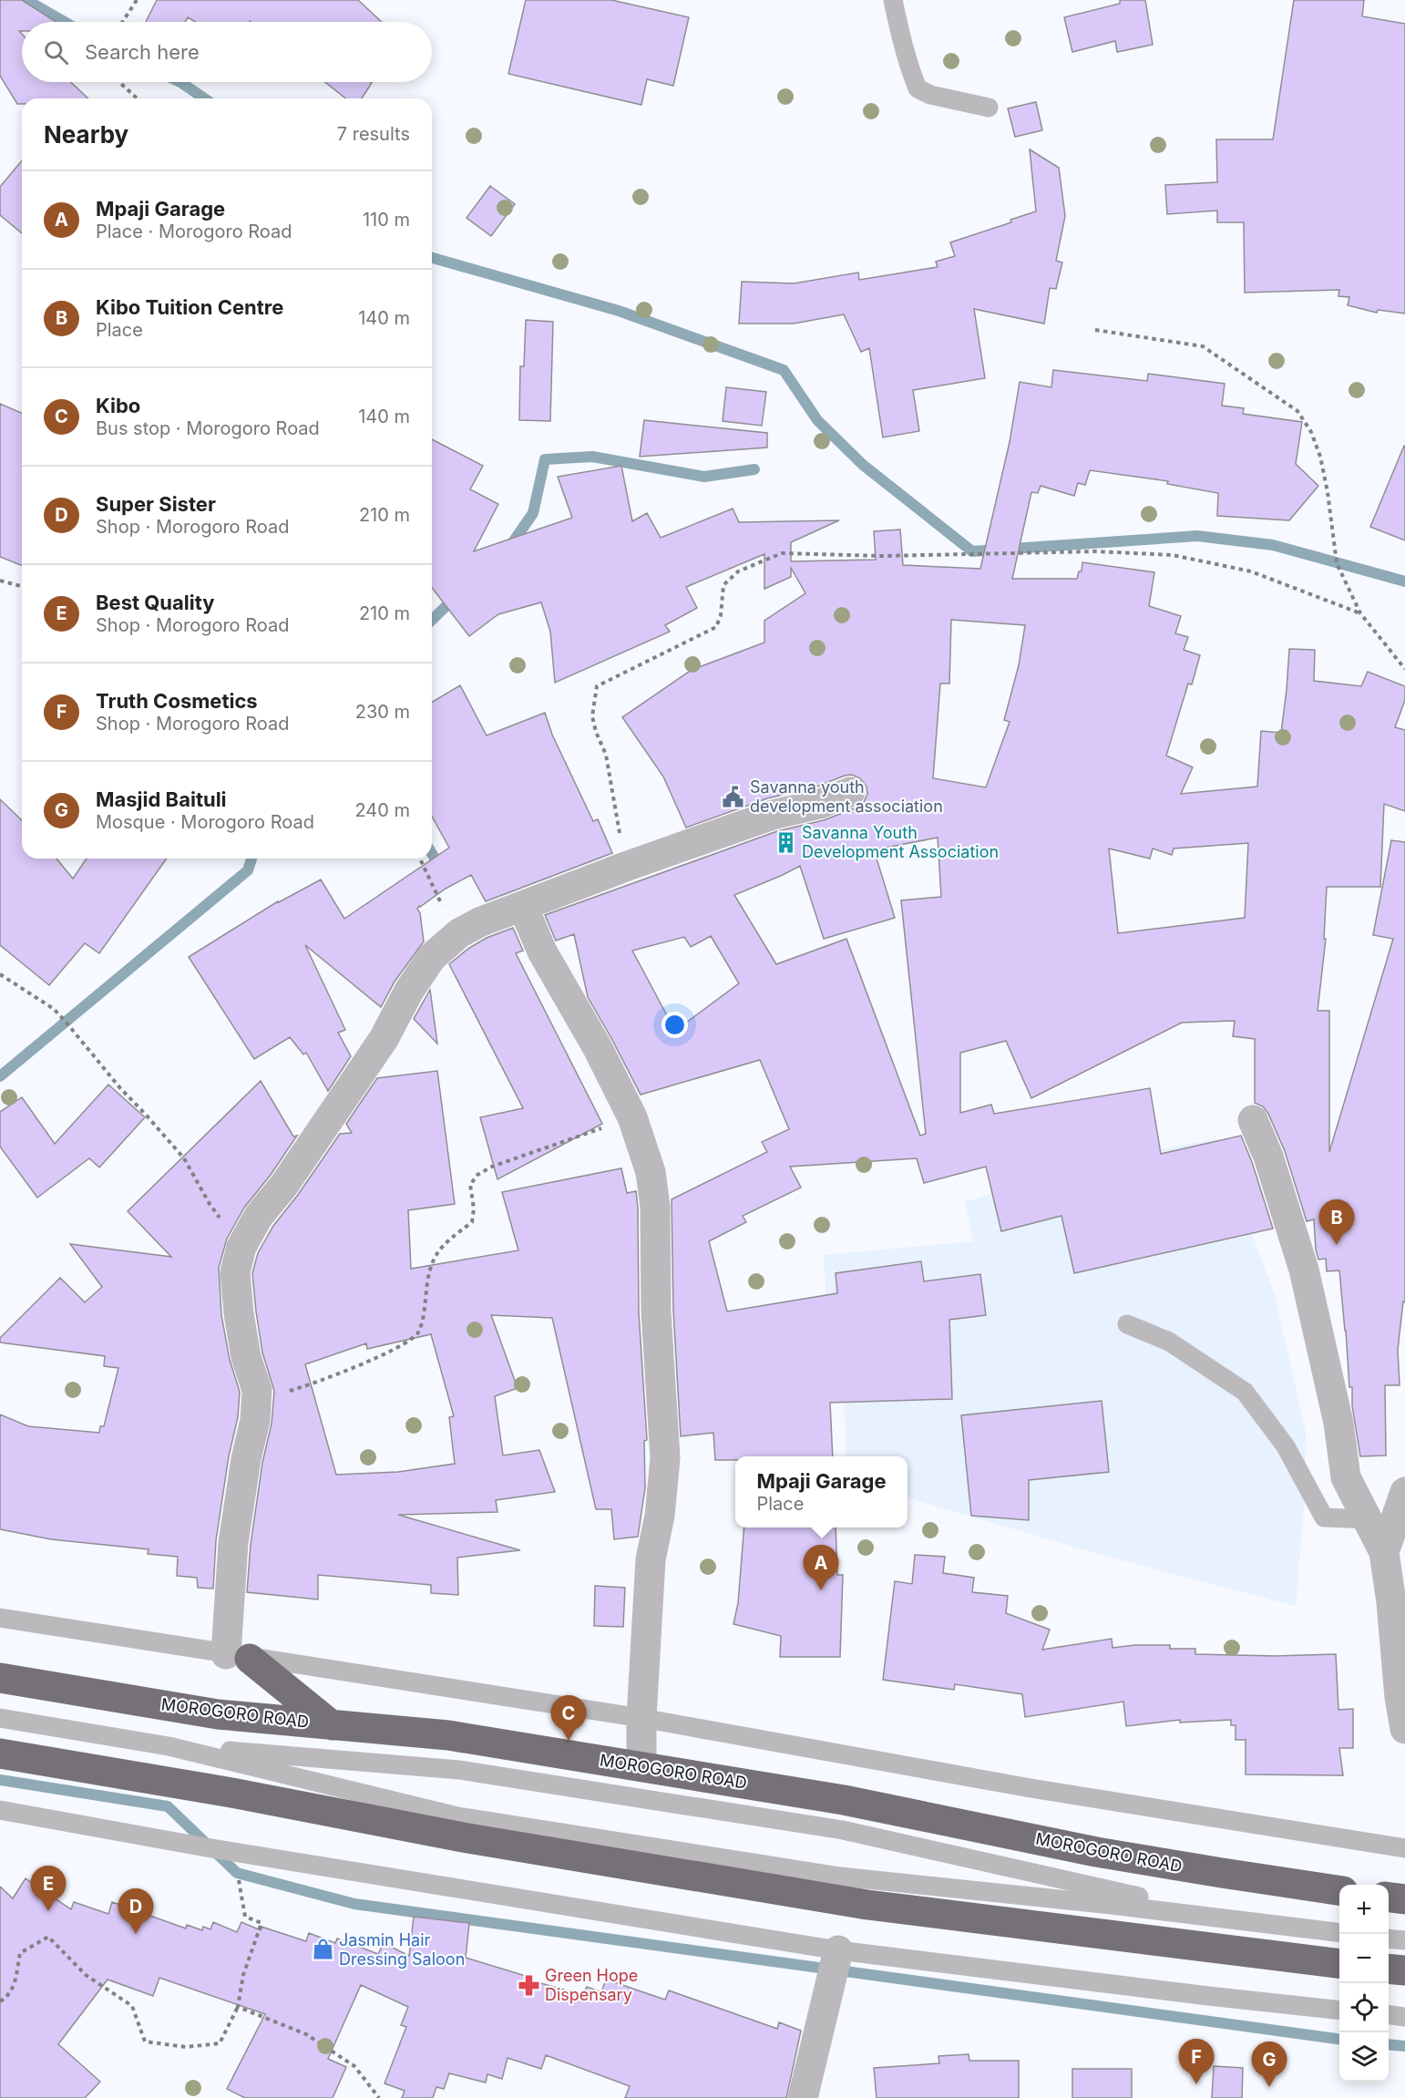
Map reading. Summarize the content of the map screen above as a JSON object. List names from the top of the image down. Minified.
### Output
{"streets":{"highway":["MOROGORO ROAD"]},"places":{"public building":["Savanna youth development association"],"building":["Savanna Youth Development Association"],"shop":["Jasmin Hair Dressing Saloon"],"pharmacy":["Green Hope Dispensary"]},"page":{"search":"Search here","heading":["Nearby","7 results"],"list":[{"mark":"A","name":"Mpaji Garage","note":"Place · Morogoro Road","value":"110 m"},{"mark":"B","name":"Kibo Tuition Centre","note":"Place","value":"140 m"},{"mark":"C","name":"Kibo","note":"Bus stop · Morogoro Road","value":"140 m"},{"mark":"D","name":"Super Sister","note":"Shop · Morogoro Road","value":"210 m"},{"mark":"E","name":"Best Quality","note":"Shop · Morogoro Road","value":"210 m"},{"mark":"F","name":"Truth Cosmetics","note":"Shop · Morogoro Road","value":"230 m"},{"mark":"G","name":"Masjid Baituli","note":"Mosque · Morogoro Road","value":"240 m"}],"pins":["B","A","C","E","D","F","G"],"popup":["Mpaji Garage","Place"],"map_buttons":["+","−"]}}
